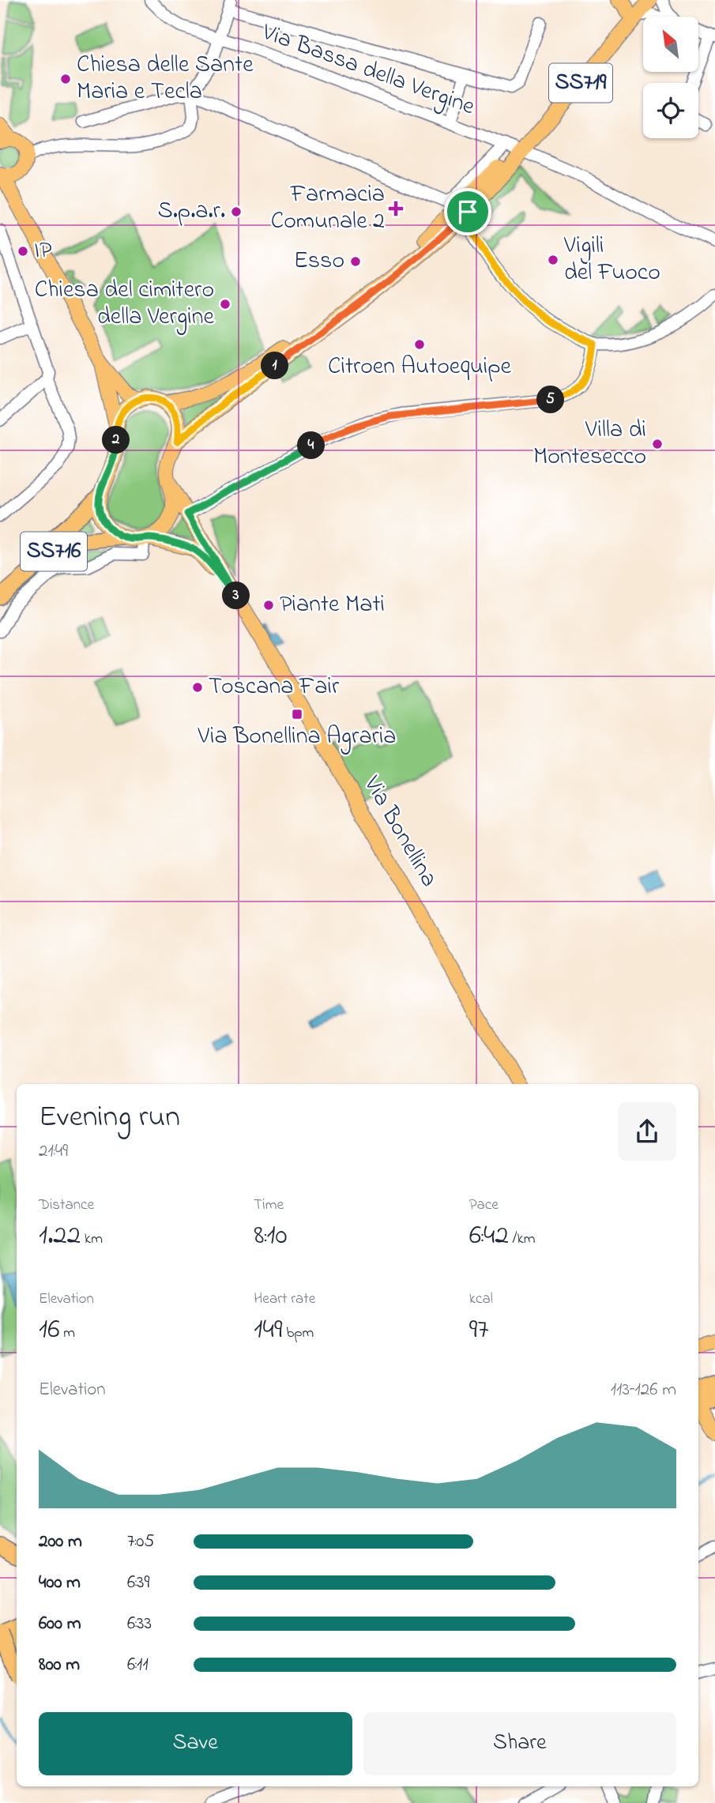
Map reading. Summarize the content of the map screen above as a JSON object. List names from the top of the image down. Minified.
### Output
{"streets":{"highway":["SS716"],"main road":["SS719","Via Bonellina"],"street":["Via Bassa della Vergine"]},"crossings":[["Via Bassa della Vergine","SS719"],["SS716","Via Bonellina"]],"places":{"other":["Chiesa delle Sante Maria e Tecla","S.p.a.r.","IP","Vigili del Fuoco","Esso","Chiesa del cimitero della Vergine","Citroen Autoequipe","Villa di Montesecco","Piante Mati","Toscana Fair"],"health":["Farmacia Comunale 2"],"transit":["Via Bonellina Agraria"]},"north":"top left","page":{"pins":["1","5","2","4","3"],"heading":["Evening run","21:49"],"stats":[["Distance","1.22 km"],["Time","8:10"],["Pace","6:42 /km"],["Elevation","16 m"],["Heart rate","149 bpm"],["kcal","97"]],"chart":["Elevation","113–126 m"],"list":[{"name":"200 m","note":"7:05"},{"name":"400 m","note":"6:39"},{"name":"600 m","note":"6:33"},{"name":"800 m","note":"6:11"}],"buttons":["Save","Share"]}}
